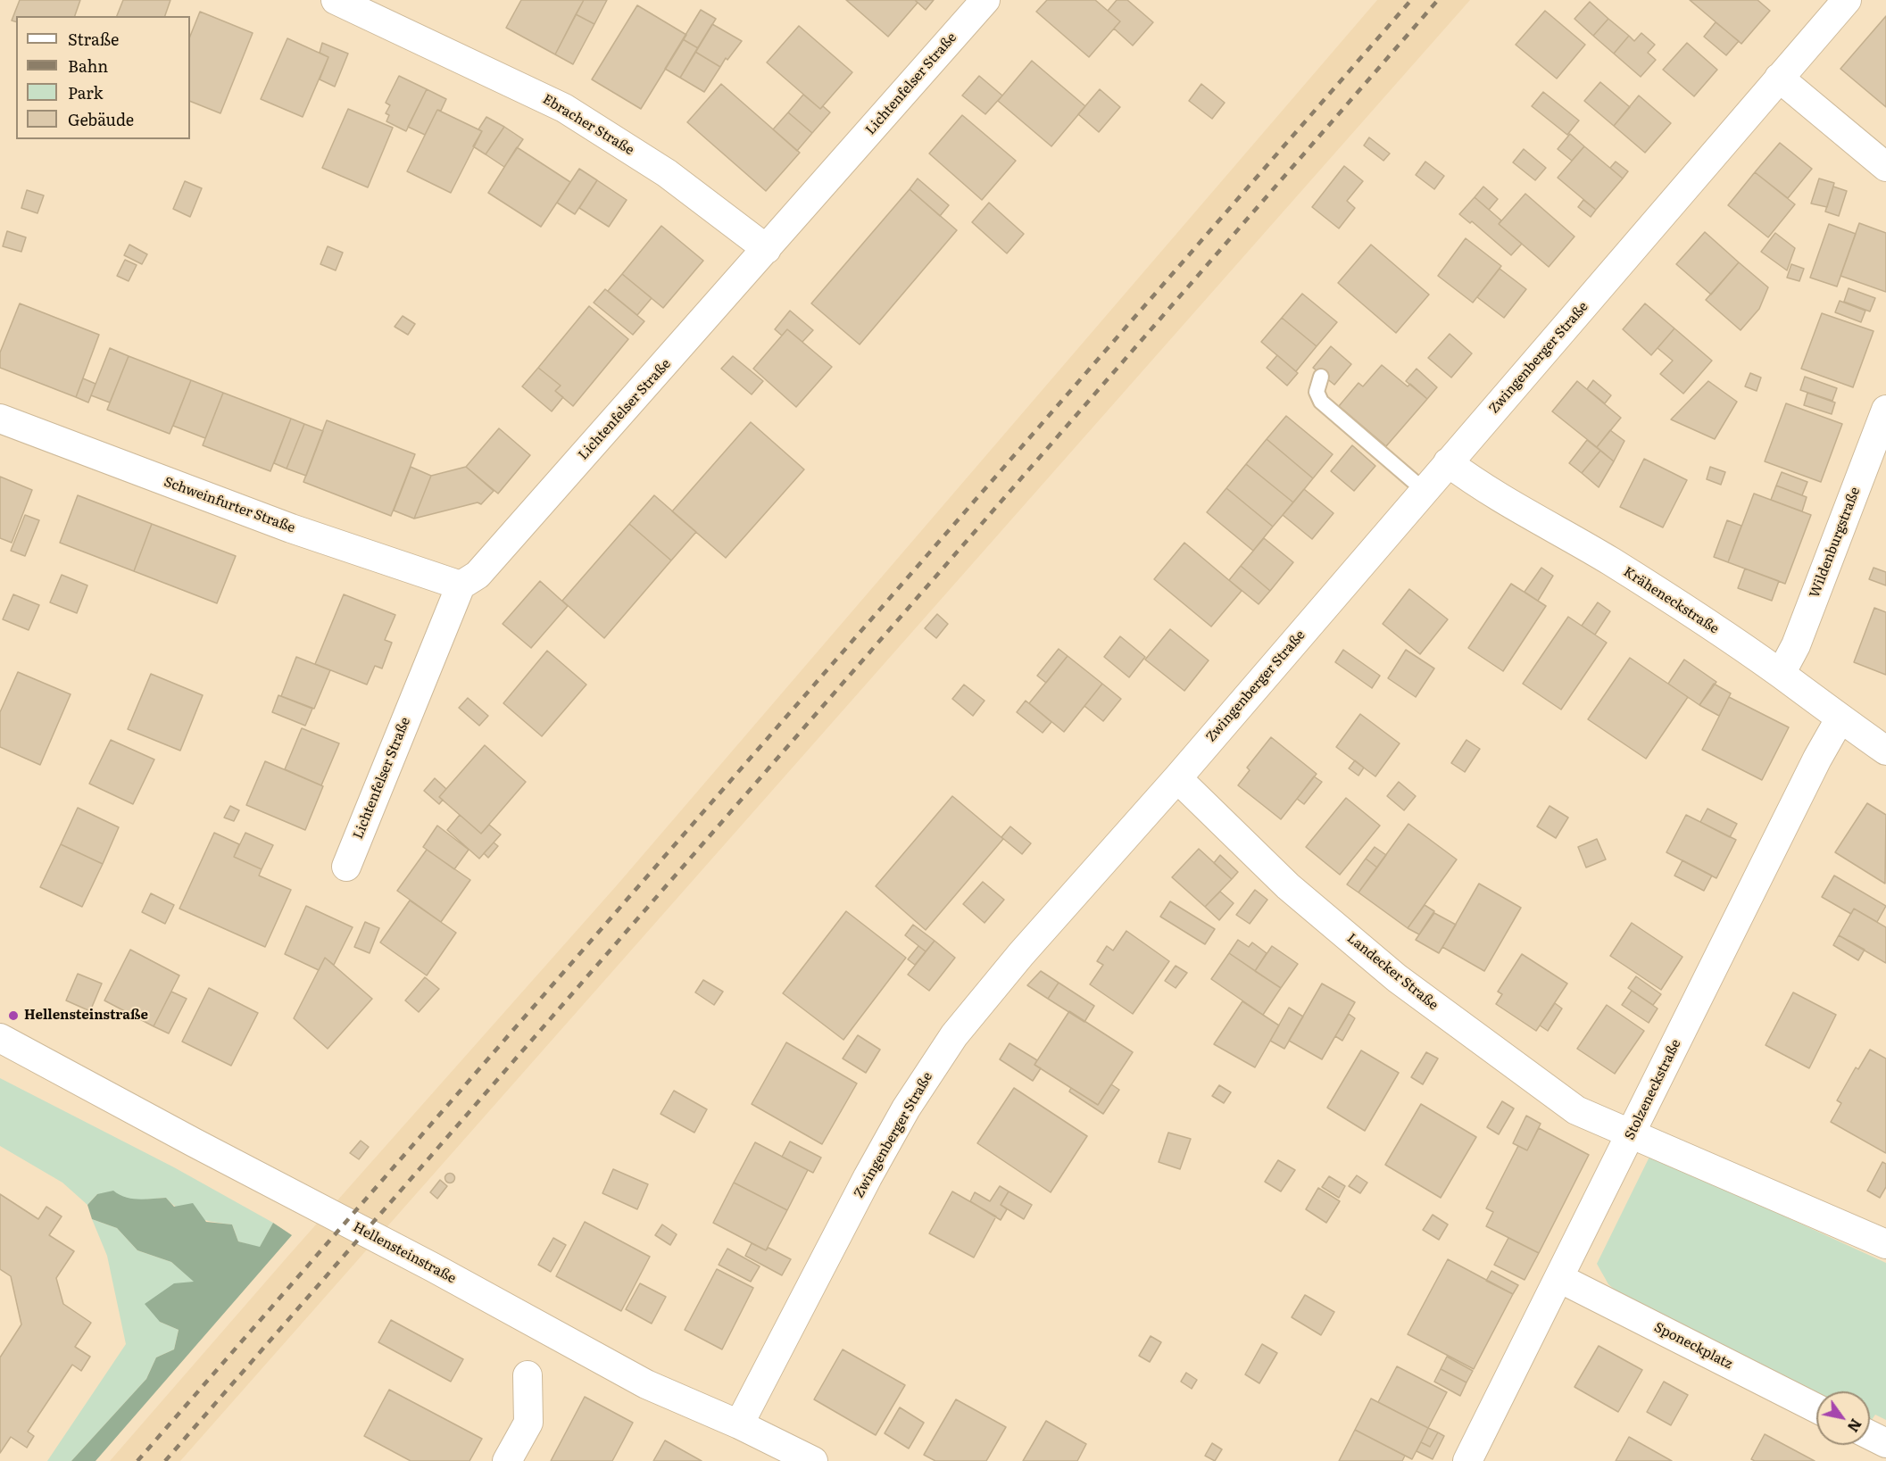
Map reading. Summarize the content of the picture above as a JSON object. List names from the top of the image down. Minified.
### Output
{"streets":{"street":["Lichtenfelser Straße","Ebracher Straße","Zwingenberger Straße","Schweinfurter Straße","Wildenburgstraße","Kräheneckstraße","Landecker Straße","Stolzeneckstraße","Hellensteinstraße","Sponeckplatz"]},"crossings":[["Lichtenfelser Straße","Ebracher Straße"],["Lichtenfelser Straße","Schweinfurter Straße"],["Zwingenberger Straße","Kräheneckstraße"],["Zwingenberger Straße","Landecker Straße"],["Zwingenberger Straße","Hellensteinstraße"],["Wildenburgstraße","Kräheneckstraße"],["Kräheneckstraße","Stolzeneckstraße"],["Landecker Straße","Stolzeneckstraße"],["Stolzeneckstraße","Sponeckplatz"]],"places":["Hellensteinstraße"],"legend":["Straße","Bahn","Park","Gebäude"],"north":"bottom right"}
